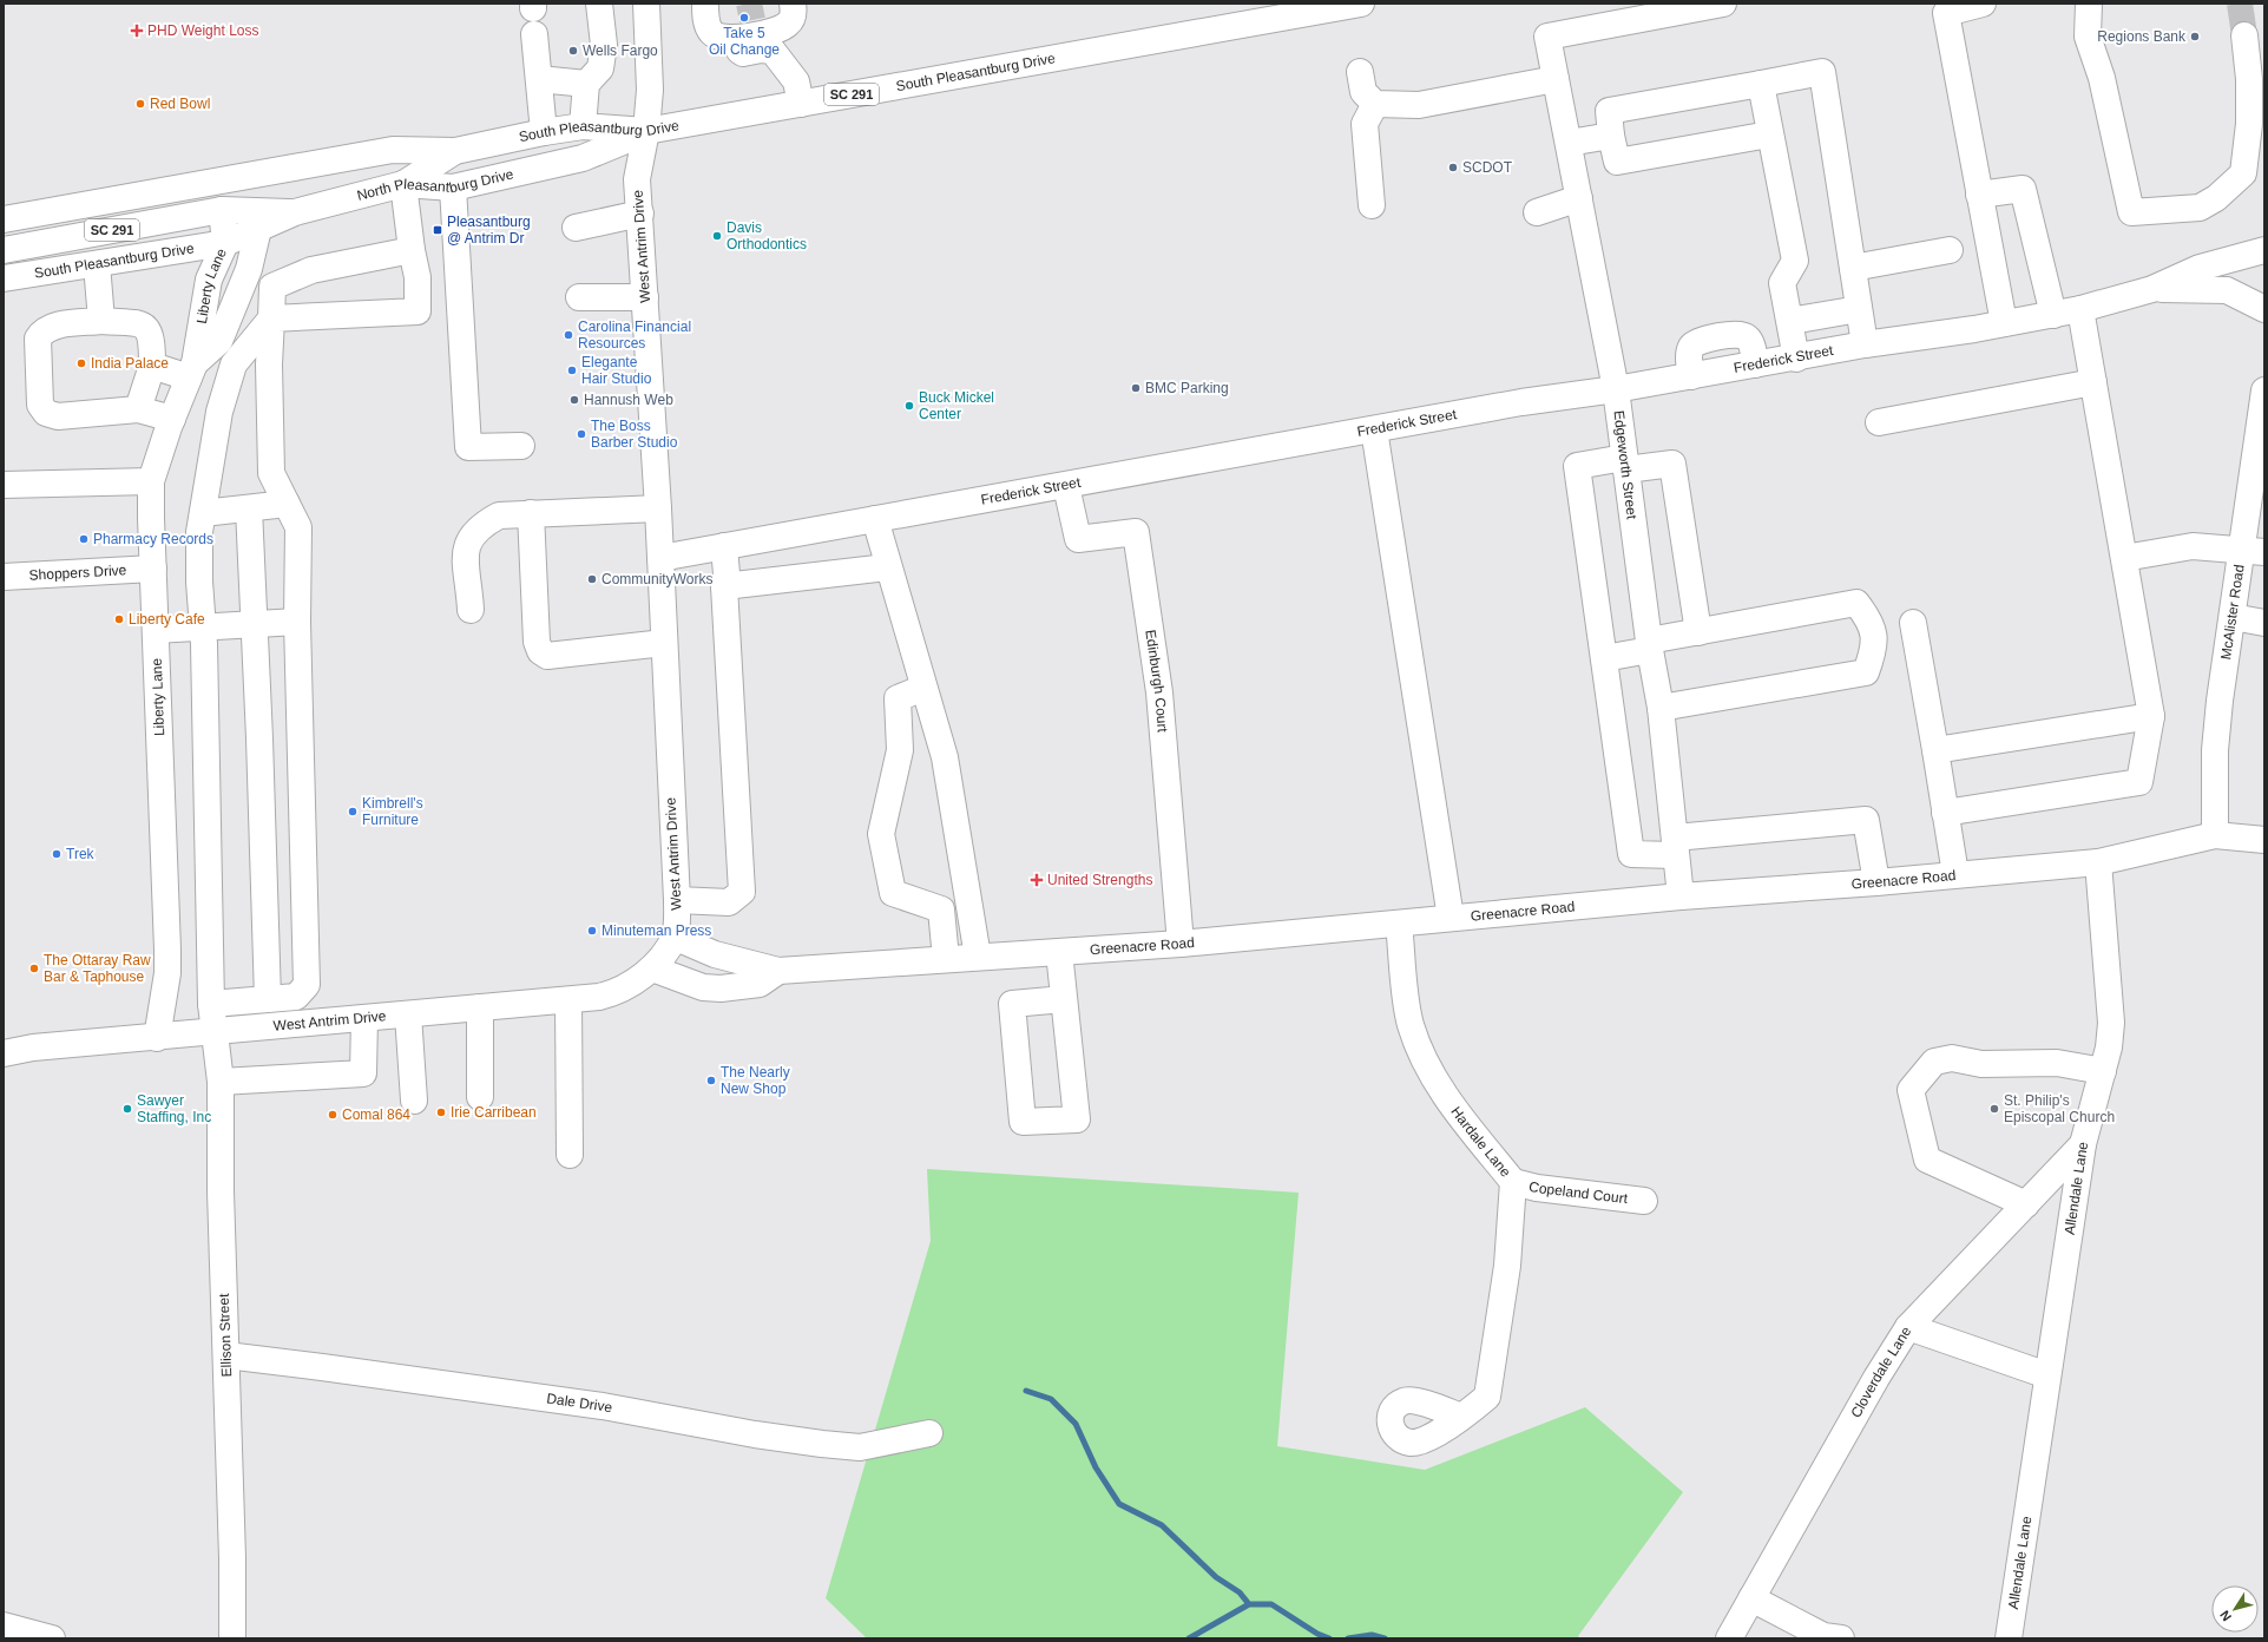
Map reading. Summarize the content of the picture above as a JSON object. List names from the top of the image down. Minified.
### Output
{"streets":{"street":["South Pleasantburg Drive","SC 291","North Pleasantburg Drive","West Antrim Drive","Liberty Lane","Frederick Street","Edgeworth Street","Shoppers Drive","McAlister Road","Edinburgh Court","Greenacre Road","Hardale Lane","Allendale Lane","Copeland Court","Ellison Street","Cloverdale Lane","Dale Drive"]},"crossings":[["South Pleasantburg Drive","North Pleasantburg Drive"],["South Pleasantburg Drive","West Antrim Drive"],["South Pleasantburg Drive","Liberty Lane"],["North Pleasantburg Drive","West Antrim Drive"],["North Pleasantburg Drive","Liberty Lane"],["West Antrim Drive","Liberty Lane"],["West Antrim Drive","Frederick Street"],["West Antrim Drive","Greenacre Road"],["West Antrim Drive","Ellison Street"],["Liberty Lane","Shoppers Drive"],["Frederick Street","Edgeworth Street"],["Frederick Street","Edinburgh Court"],["Edgeworth Street","Greenacre Road"],["McAlister Road","Greenacre Road"],["Edinburgh Court","Greenacre Road"],["Greenacre Road","Hardale Lane"],["Greenacre Road","Allendale Lane"],["Hardale Lane","Copeland Court"],["Allendale Lane","Cloverdale Lane"],["Ellison Street","Dale Drive"]],"places":{"other":["Take 5 Oil Change","Regions Bank","Wells Fargo","Red Bowl","SCDOT","Davis Orthodontics","Carolina Financial Resources","India Palace","Elegante Hair Studio","BMC Parking","Hannush Web","Buck Mickel Center","The Boss Barber Studio","Pharmacy Records","CommunityWorks","Liberty Cafe","Kimbrell's Furniture","Trek","Minuteman Press","The Ottaray Raw Bar & Taphouse","The Nearly New Shop","Sawyer Staffing, Inc","St. Philip's Episcopal Church","Irie Carribean","Comal 864"],"health":["PHD Weight Loss","United Strengths"],"transit":["Pleasantburg @ Antrim Dr"]},"north":"bottom left"}
